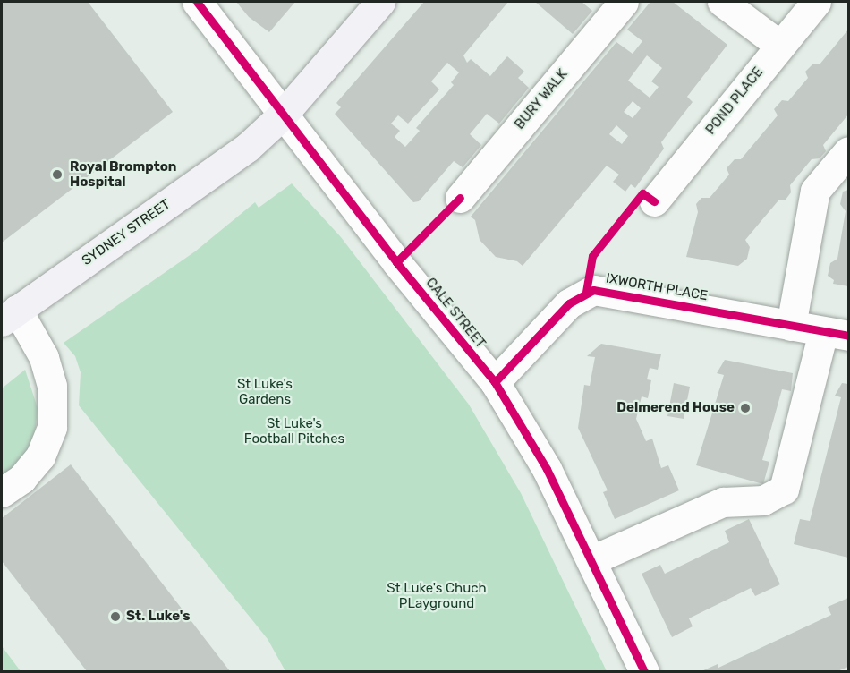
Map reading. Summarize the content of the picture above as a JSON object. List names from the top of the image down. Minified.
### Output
{"streets":{"main road":["SYDNEY STREET"],"street":["BURY WALK","POND PLACE","IXWORTH PLACE","CALE STREET"]},"crossings":[["SYDNEY STREET","CALE STREET"],["IXWORTH PLACE","CALE STREET"]],"parks":["St Luke's Gardens","St Luke's Football Pitches","St Luke's Chuch PLayground"],"places":["Royal Brompton Hospital","Delmerend House","St. Luke's"]}
